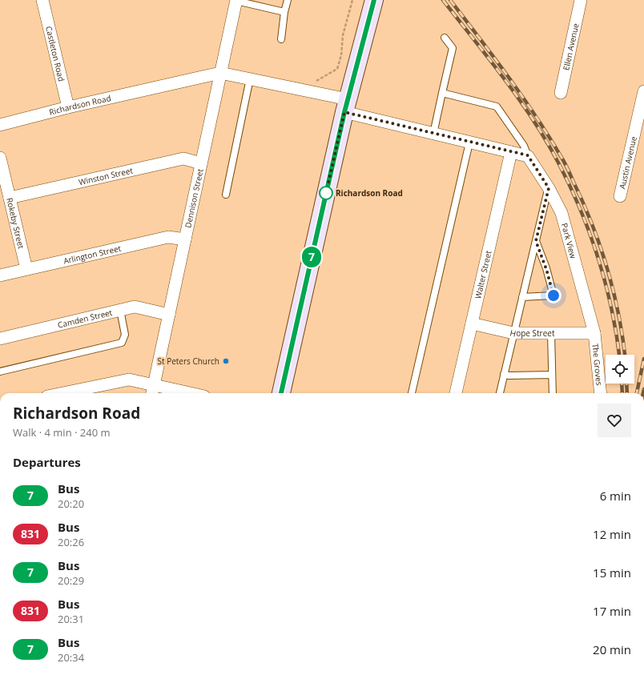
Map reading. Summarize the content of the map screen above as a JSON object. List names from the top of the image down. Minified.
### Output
{"streets":{"street":["Ellen Avenue","Castleton Road","Richardson Road","Austin Avenue","Winston Street","Dennison Street","Rokeby Street","Park View","Arlington Street","Walter Street","Camden Street","Hope Street","The Groves"]},"crossings":[["Castleton Road","Richardson Road"],["Richardson Road","Dennison Street"],["Richardson Road","Park View"],["Richardson Road","Walter Street"],["Winston Street","Dennison Street"],["Winston Street","Rokeby Street"],["Dennison Street","Arlington Street"],["Dennison Street","Camden Street"],["Rokeby Street","Arlington Street"],["Park View","Hope Street"],["Park View","The Groves"],["Walter Street","Hope Street"],["Hope Street","The Groves"]],"places":["Richardson Road","St Peters Church"],"lines":["bus line 7"],"page":{"on_map":"7","heading":[["Richardson Road","Walk · 4 min · 240 m"],"Departures"],"list":[{"mark":"7","name":"Bus","note":"20:20","value":"6 min"},{"mark":"831","name":"Bus","note":"20:26","value":"12 min"},{"mark":"7","name":"Bus","note":"20:29","value":"15 min"},{"mark":"831","name":"Bus","note":"20:31","value":"17 min"},{"mark":"7","name":"Bus","note":"20:34","value":"20 min"}]}}
